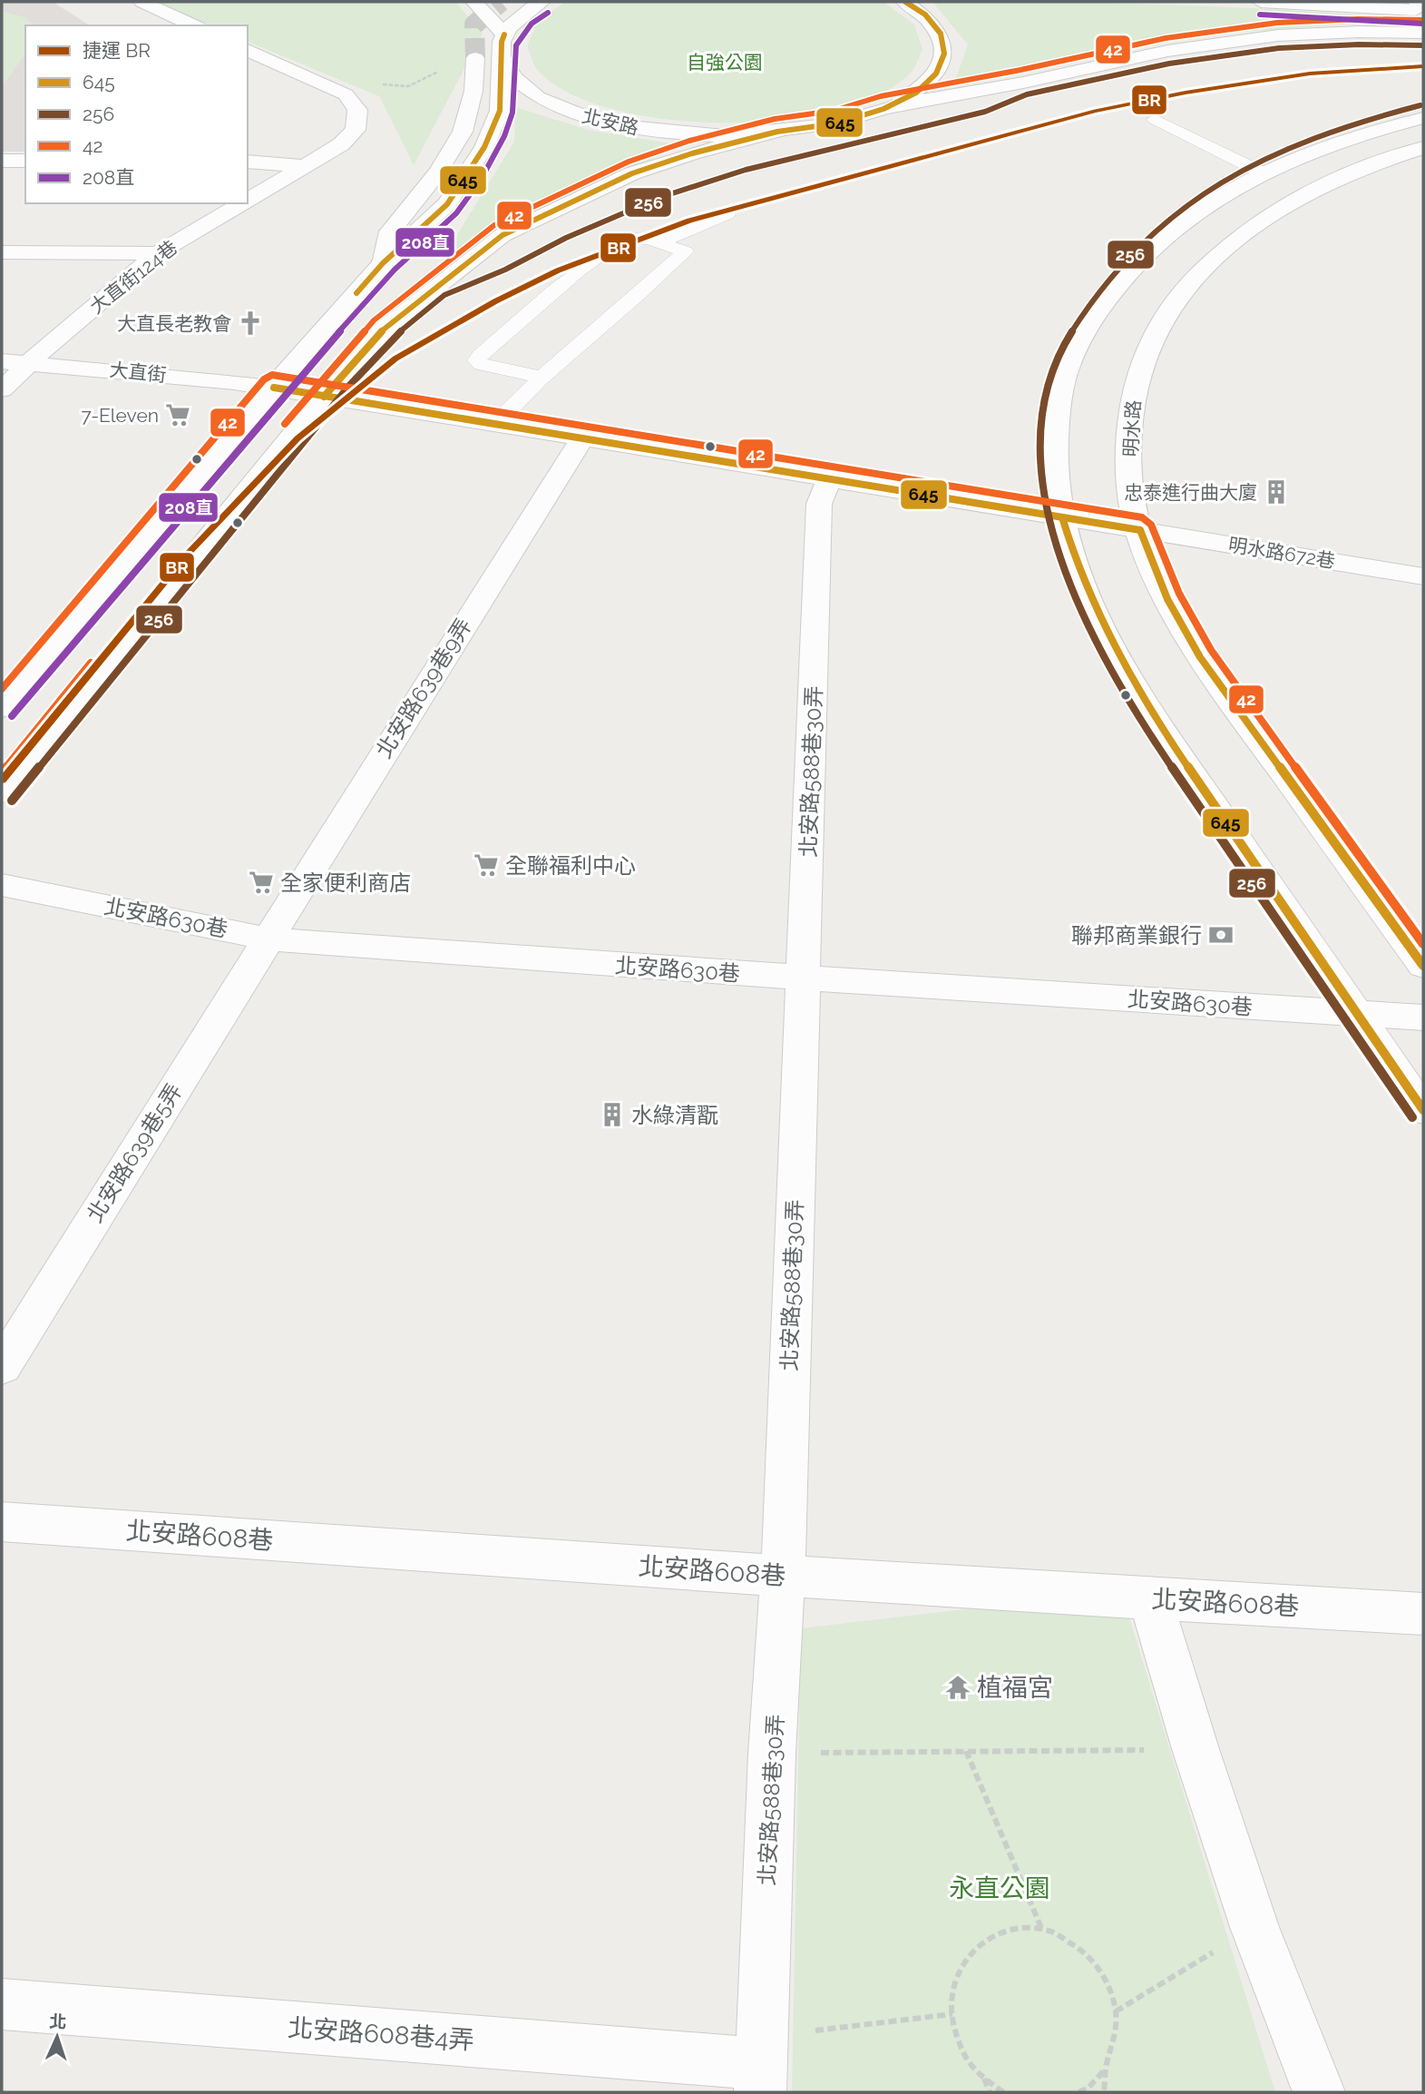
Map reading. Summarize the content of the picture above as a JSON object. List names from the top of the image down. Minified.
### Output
{"streets":{"street":["北安路","大直街124巷","大直街","明水路","明水路672巷","北安路639巷9弄","北安路588巷30弄","北安路630巷","北安路639巷5弄","北安路608巷","北安路608巷4弄"]},"crossings":[["北安路","大直街"],["大直街124巷","大直街"],["大直街","明水路672巷"],["大直街","北安路639巷9弄"],["大直街","北安路588巷30弄"],["明水路","明水路672巷"],["明水路672巷","北安路588巷30弄"],["北安路639巷9弄","北安路630巷"],["北安路639巷9弄","北安路639巷5弄"],["北安路588巷30弄","北安路630巷"],["北安路588巷30弄","北安路608巷"],["北安路588巷30弄","北安路608巷4弄"],["北安路630巷","北安路639巷5弄"]],"parks":["自強公園","永直公園"],"places":{"church":["大直長老教會"],"supermarket":["7-Eleven","全聯福利中心","全家便利商店"],"building":["忠泰進行曲大廈","水綠清翫"],"bank":["聯邦商業銀行"],"temple":["植福宮"]},"lines":["transit line 645","transit line 208直","transit line 42","transit line 256","metro line BR"],"legend":["捷運 BR","645","256","42","208直"],"north":"top"}
